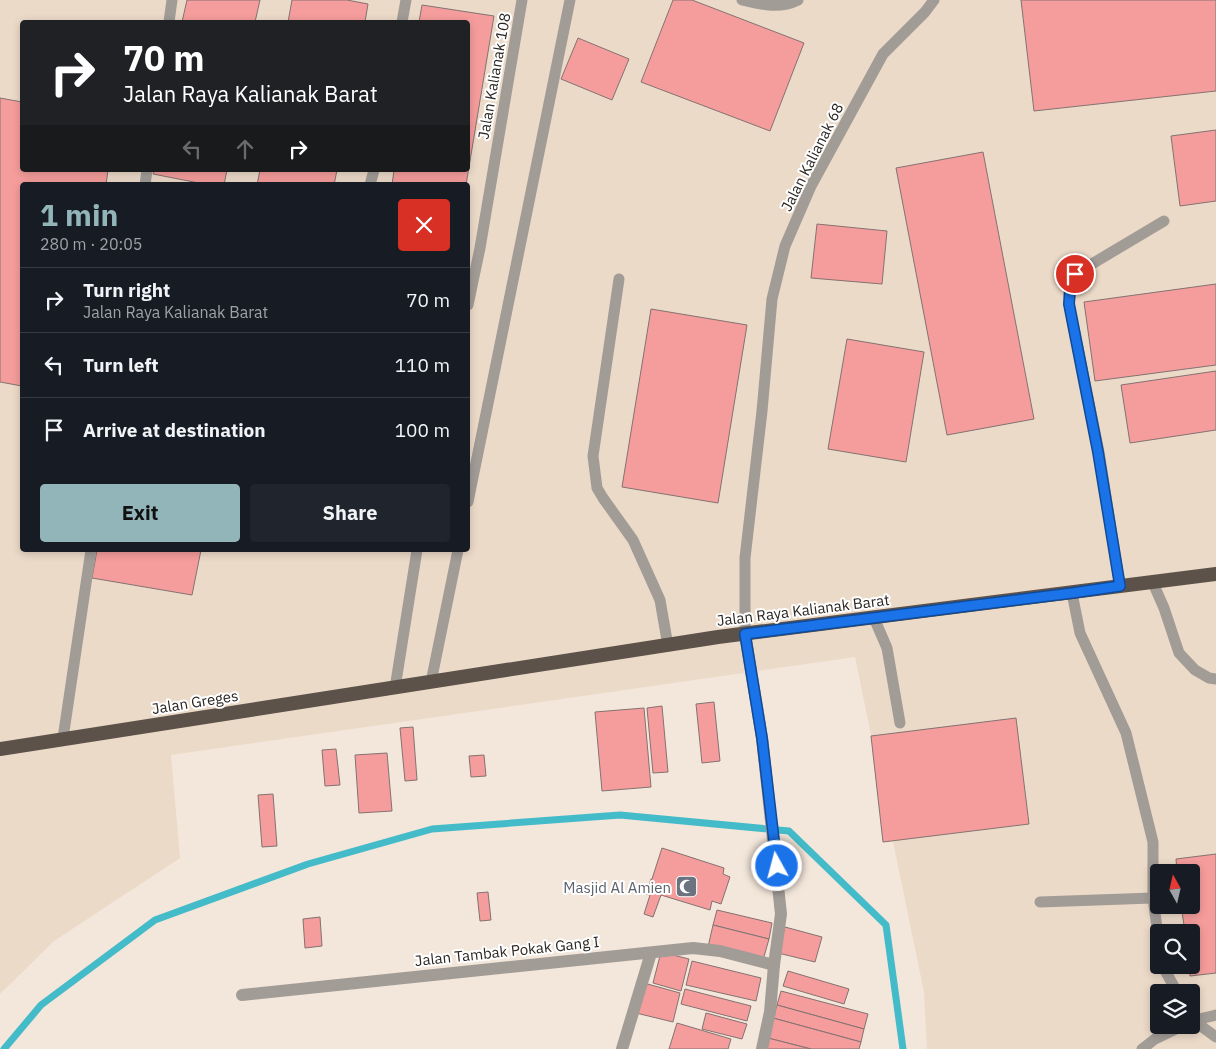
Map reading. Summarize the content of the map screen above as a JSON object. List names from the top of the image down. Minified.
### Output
{"streets":{"highway":["Jalan Raya Kalianak Barat","Jalan Greges"],"street":["Jalan Tambak Pokak Gang I"],"lane":["Jalan Kalianak 108","Jalan Kalianak 68"]},"crossings":[["Jalan Kalianak 68","Jalan Raya Kalianak Barat"],["Jalan Raya Kalianak Barat","Jalan Greges"]],"places":{"mosque":["Masjid Al Amien"]},"north":"top","page":{"turn":["70 m","Jalan Raya Kalianak Barat"],"heading":["1 min","280 m · 20:05"],"list":[{"name":"Turn right","note":"Jalan Raya Kalianak Barat","value":"70 m"},{"name":"Turn left","value":"110 m"},{"name":"Arrive at destination","value":"100 m"}],"buttons":["Exit","Share"]}}
